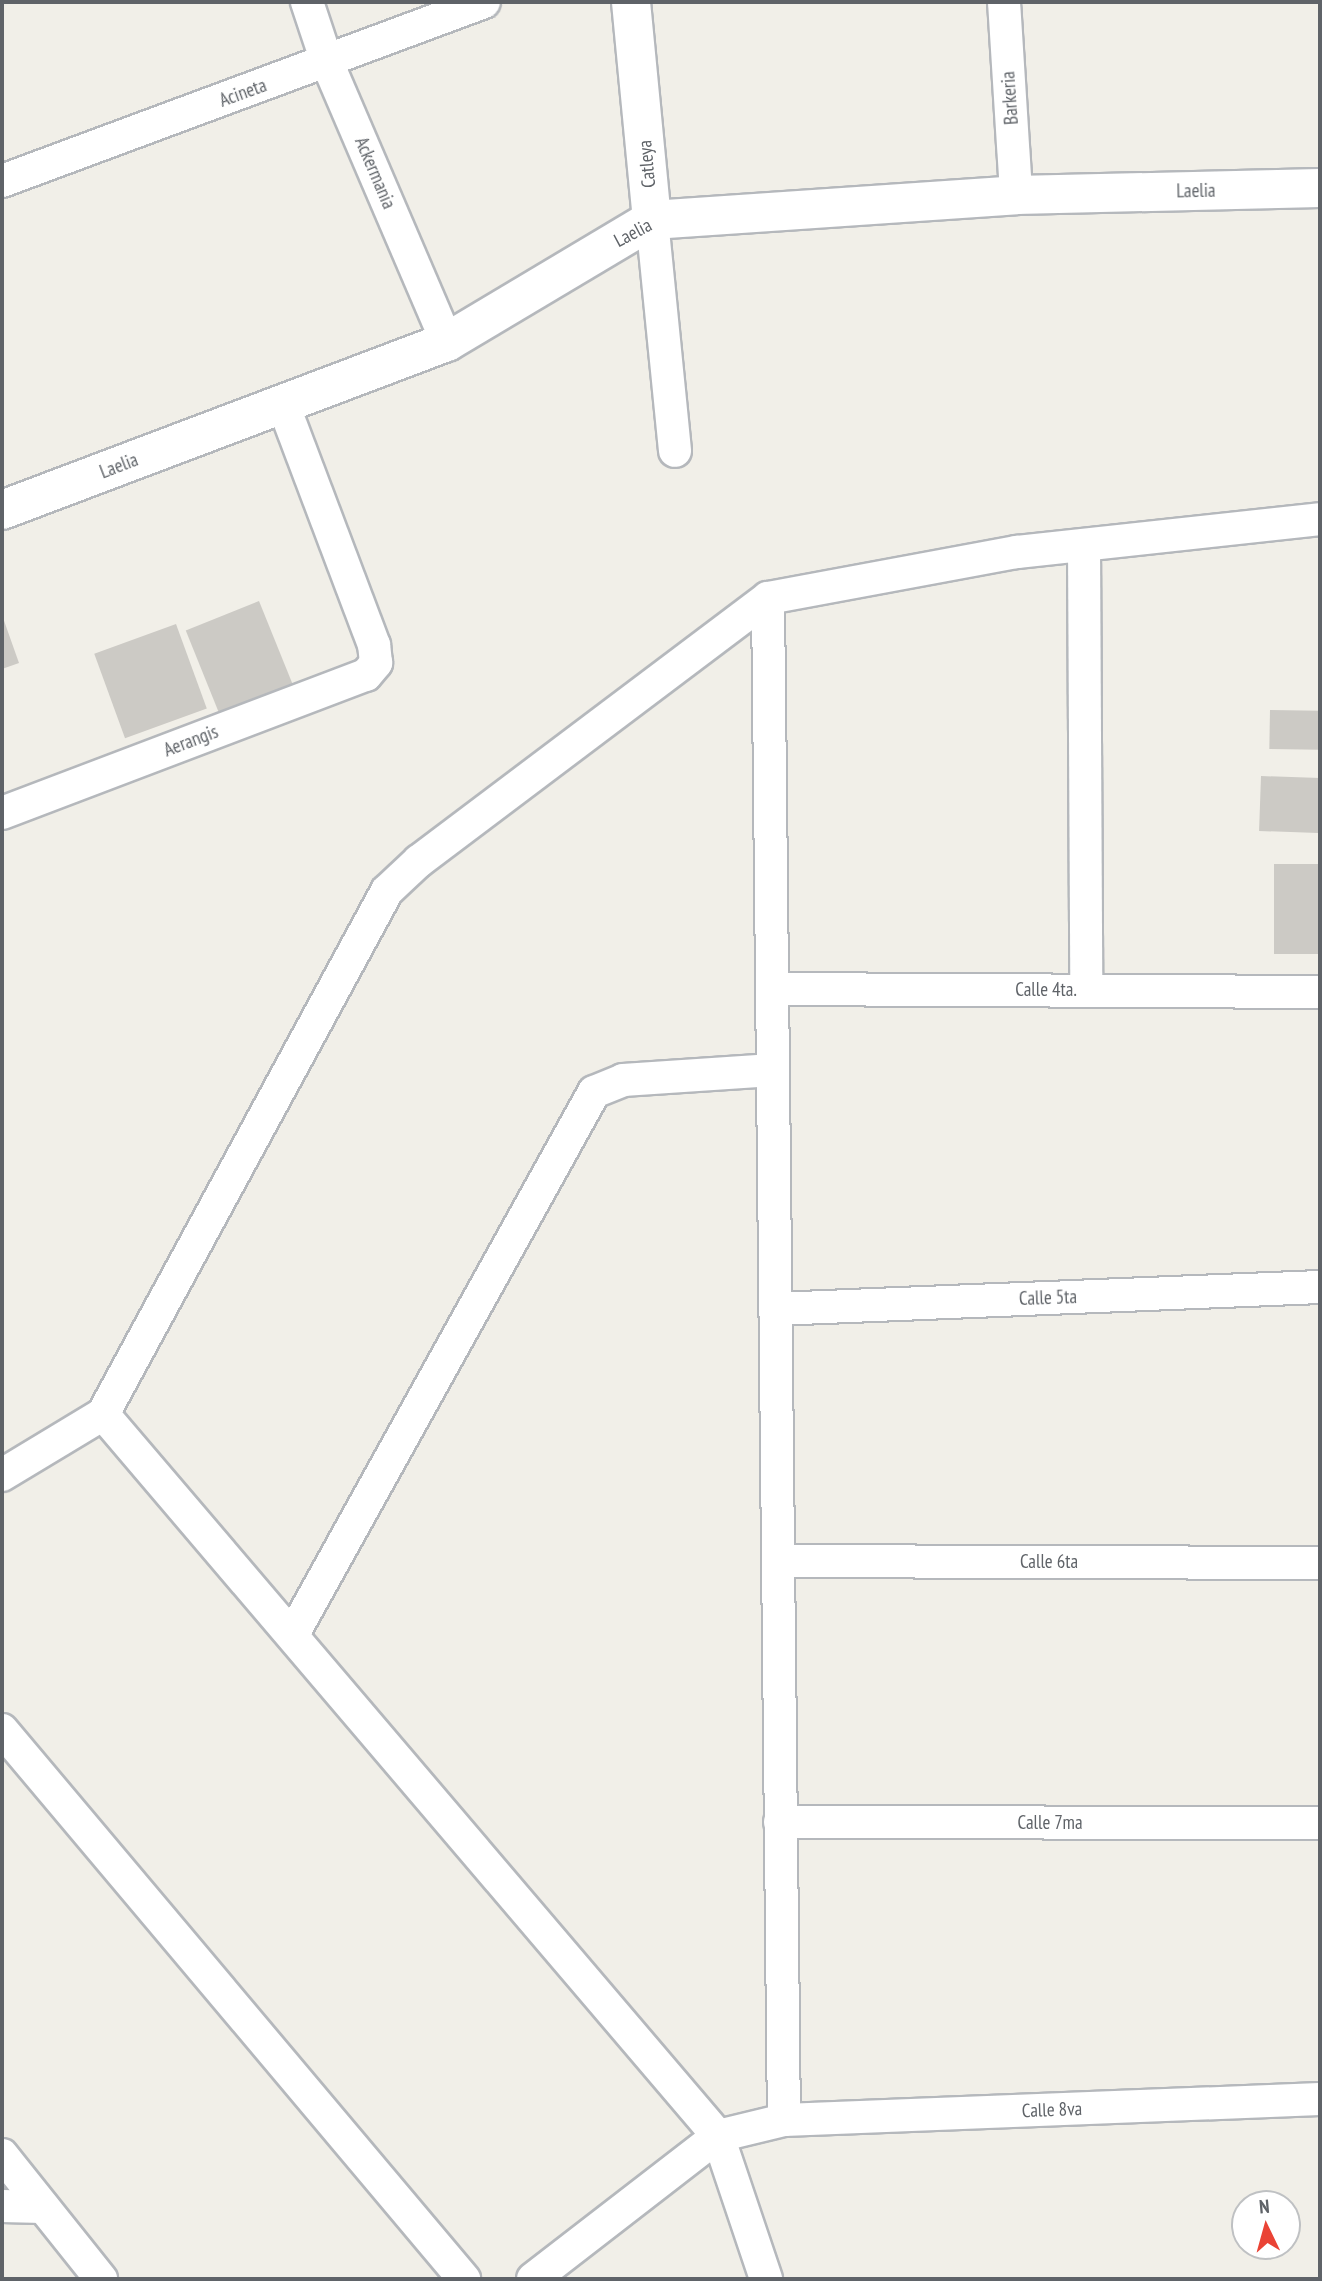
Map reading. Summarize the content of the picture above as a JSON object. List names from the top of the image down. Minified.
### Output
{"streets":{"street":["Acineta","Barkeria","Catleya","Ackermania","Laelia","Aerangis","Calle 4ta.","Calle 5ta","Calle 6ta","Calle 7ma","Calle 8va"]},"crossings":[["Acineta","Ackermania"],["Barkeria","Laelia"],["Catleya","Laelia"],["Ackermania","Laelia"],["Laelia","Aerangis"]],"north":"top"}
